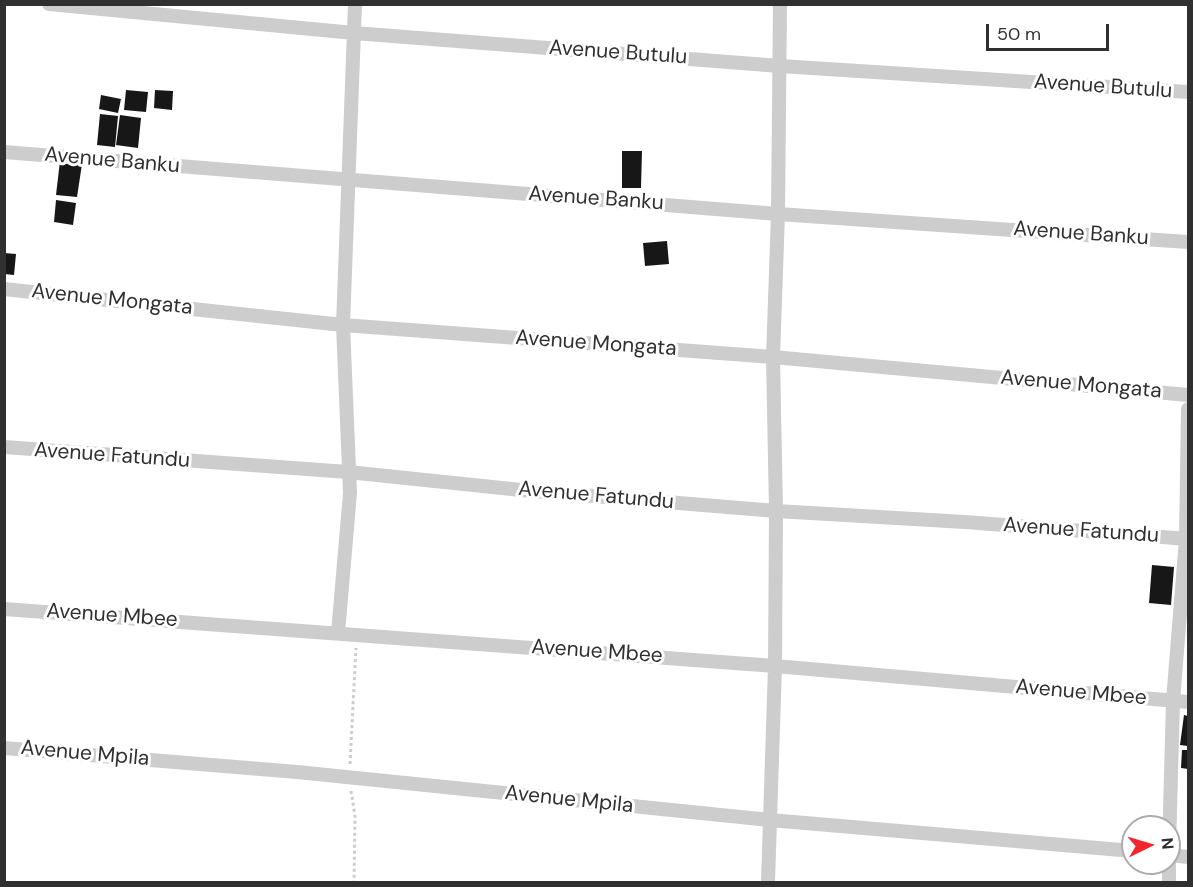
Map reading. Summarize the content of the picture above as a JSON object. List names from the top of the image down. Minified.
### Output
{"streets":{"street":["Avenue Butulu","Avenue Banku","Avenue Mongata","Avenue Fatundu","Avenue Mbee","Avenue Mpila"]},"scale_bar":"50 m","north":"right"}
